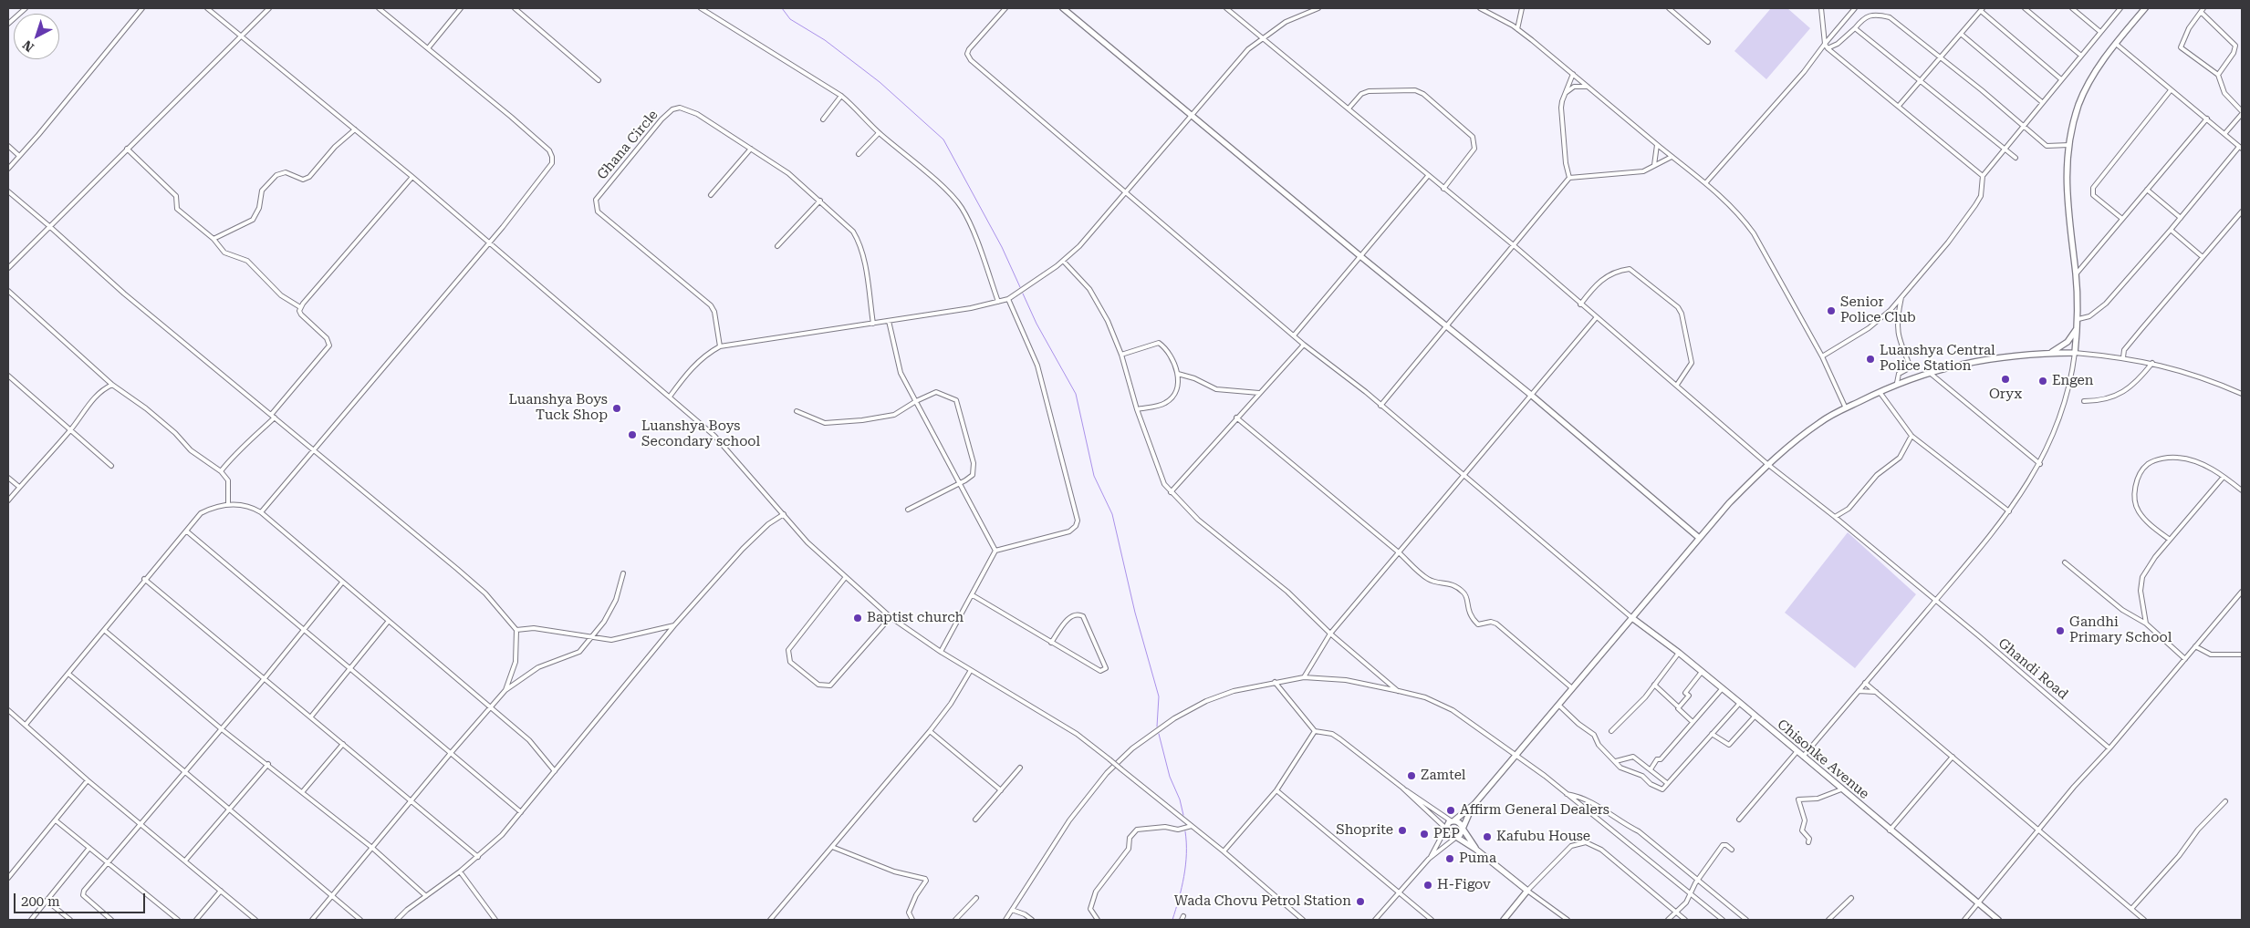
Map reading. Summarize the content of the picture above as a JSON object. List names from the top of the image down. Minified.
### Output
{"streets":{"main road":["Chisonke Avenue"],"street":["Ghana Circle","Ghandi Road"]},"places":["Senior Police Club","Luanshya Central Police Station","Oryx","Engen","Luanshya Boys Tuck Shop","Luanshya Boys Secondary school","Baptist church","Gandhi Primary School","Zamtel","Affirm General Dealers","Shoprite","PEP","Kafubu House","Puma","H-Figov","Wada Chovu Petrol Station"],"scale_bar":"200 m","north":"bottom left"}
